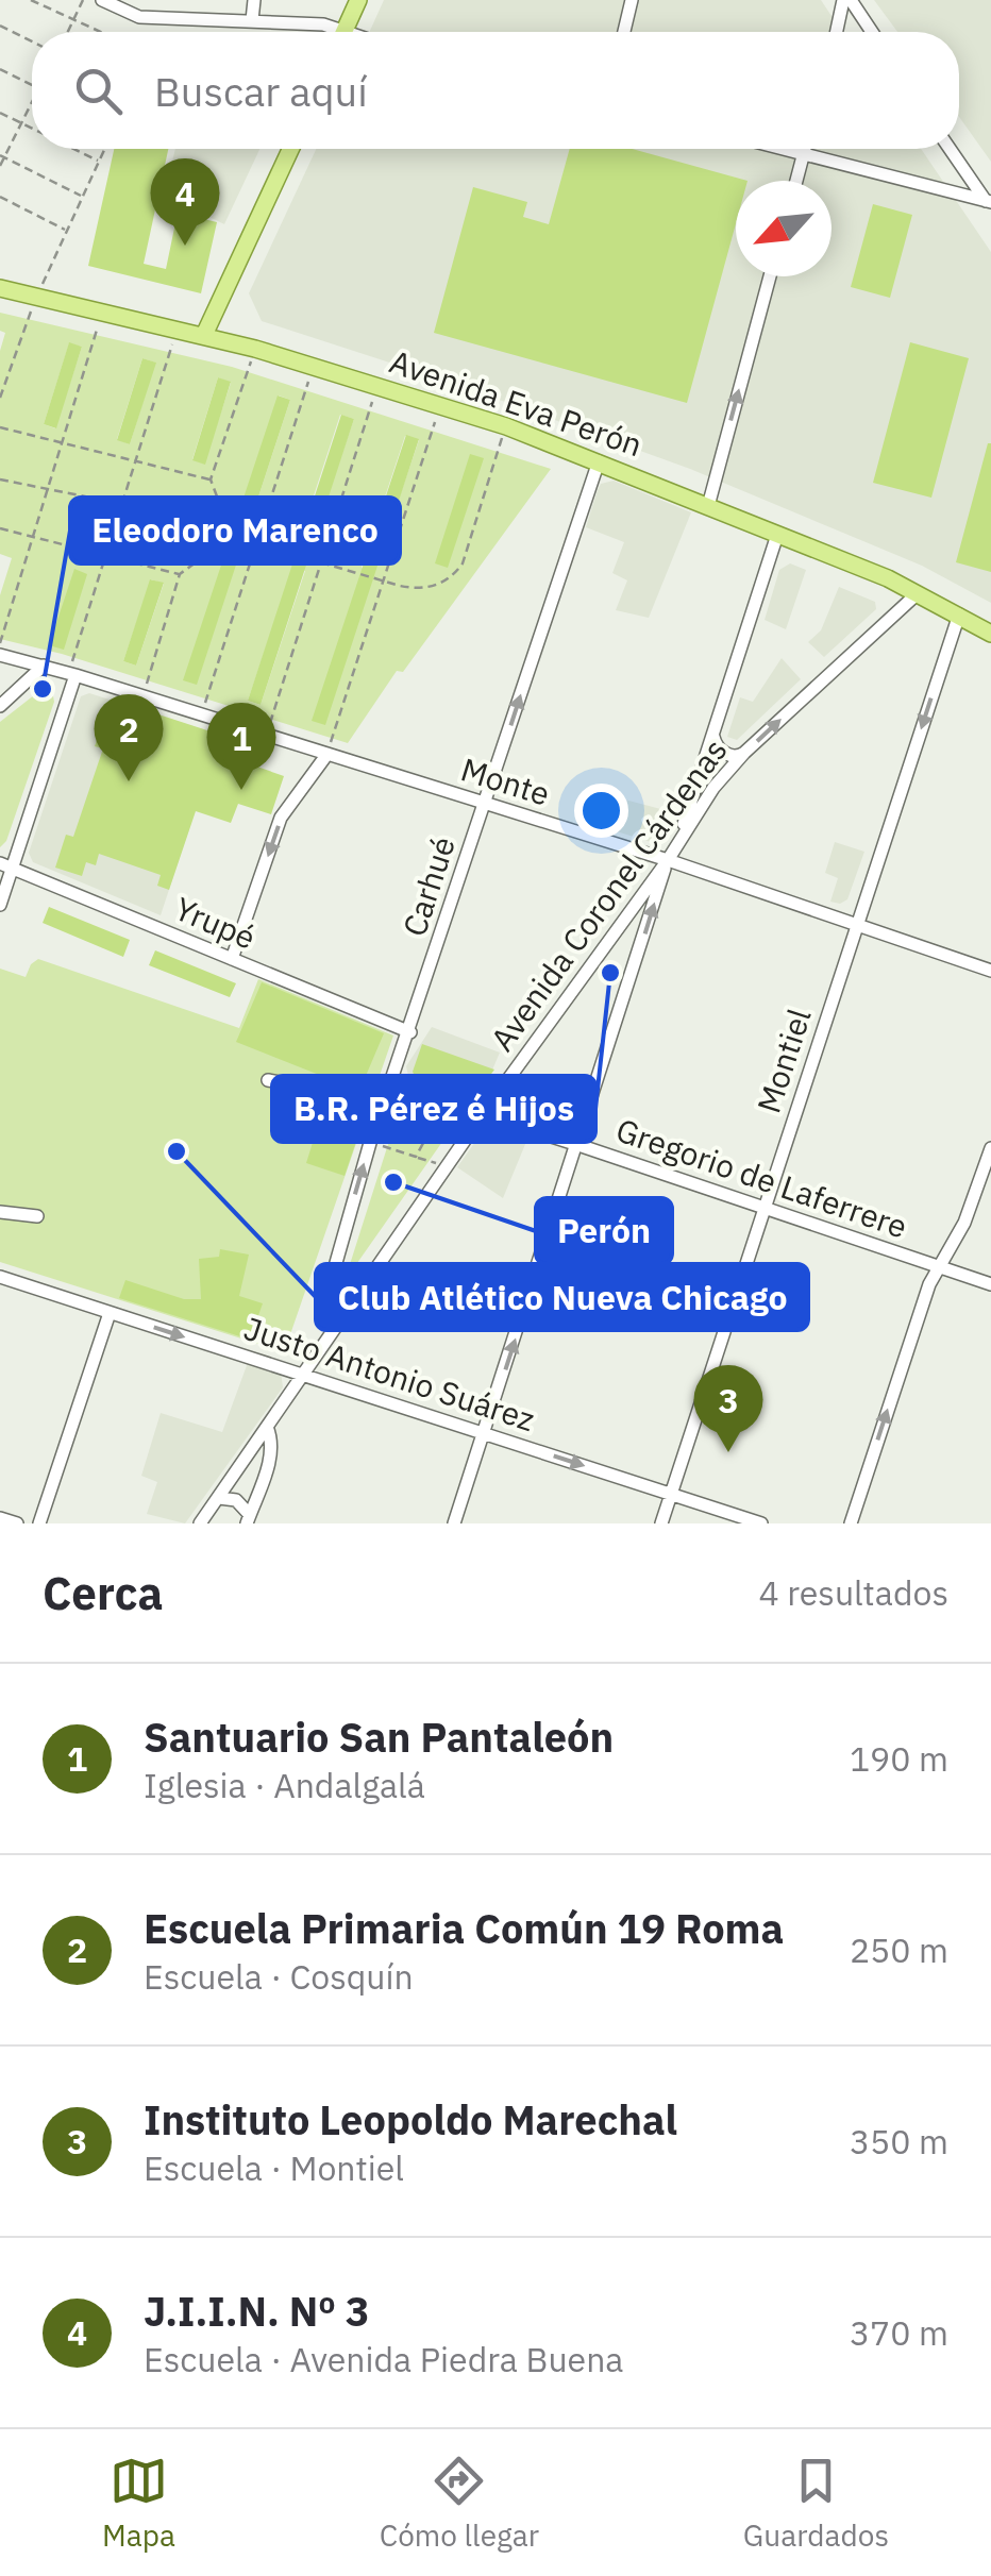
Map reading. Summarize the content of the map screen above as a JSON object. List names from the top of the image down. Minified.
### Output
{"streets":{"main road":["Avenida Eva Perón"],"street":["Monte","Carhué","Avenida Coronel Cárdenas","Yrupé","Montiel","Gregorio de Laferrere","Justo Antonio Suárez"]},"crossings":[["Avenida Eva Perón","Carhué"],["Avenida Eva Perón","Avenida Coronel Cárdenas"],["Avenida Eva Perón","Montiel"],["Monte","Carhué"],["Monte","Avenida Coronel Cárdenas"],["Monte","Montiel"],["Carhué","Avenida Coronel Cárdenas"],["Carhué","Yrupé"],["Carhué","Gregorio de Laferrere"],["Avenida Coronel Cárdenas","Gregorio de Laferrere"],["Avenida Coronel Cárdenas","Justo Antonio Suárez"],["Montiel","Gregorio de Laferrere"],["Montiel","Justo Antonio Suárez"]],"one_way":["Carhué","Justo Antonio Suárez"],"places":["Eleodoro Marenco","B.R. Pérez é Hijos","Club Atlético Nueva Chicago","Perón"],"north":"bottom left","page":{"search":"Buscar aquí","pins":["4","2","1","3"],"heading":["Cerca","4 resultados"],"list":[{"mark":"1","name":"Santuario San Pantaleón","note":"Iglesia · Andalgalá","value":"190 m"},{"mark":"2","name":"Escuela Primaria Común 19 Roma","note":"Escuela · Cosquín","value":"250 m"},{"mark":"3","name":"Instituto Leopoldo Marechal","note":"Escuela · Montiel","value":"350 m"},{"mark":"4","name":"J.I.I.N. Nº 3","note":"Escuela · Avenida Piedra Buena","value":"370 m"}],"nav":["Mapa","Cómo llegar","Guardados"]}}
